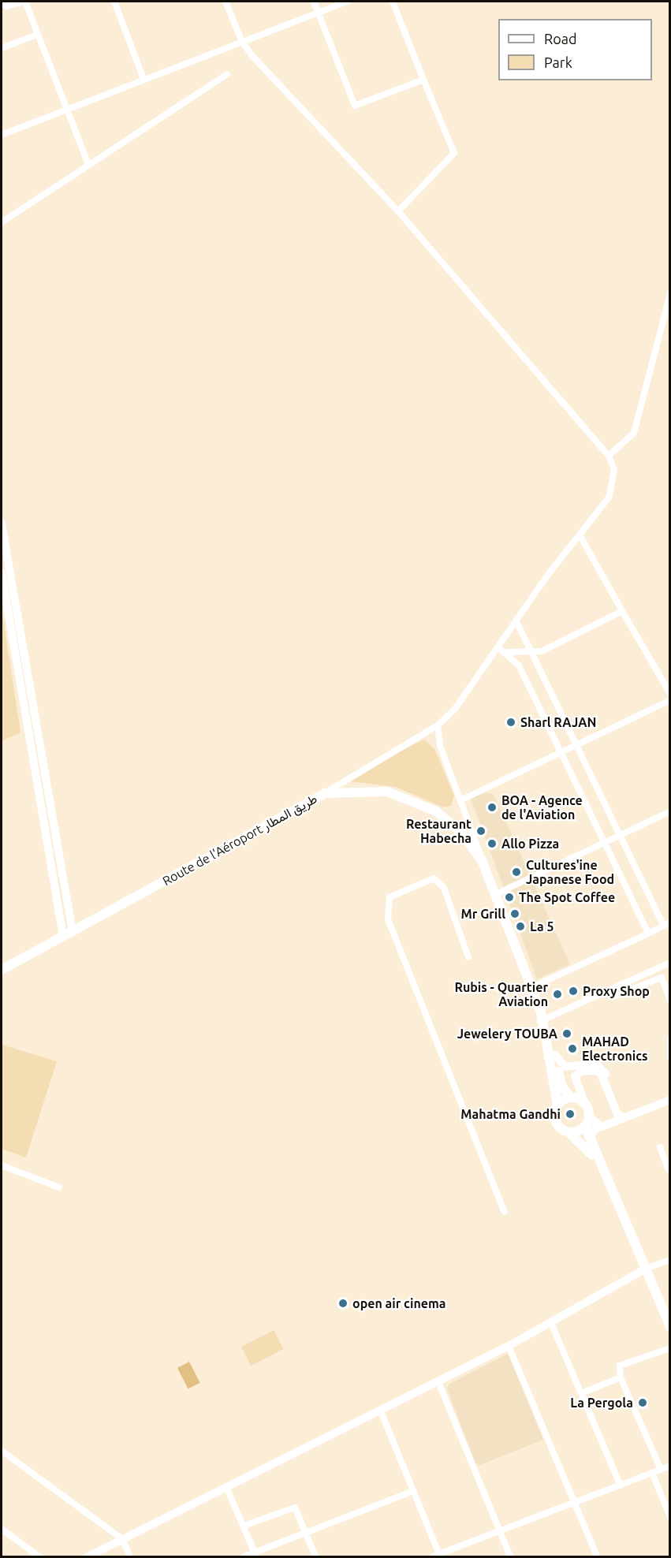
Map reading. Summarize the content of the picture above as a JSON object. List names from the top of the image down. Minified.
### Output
{"streets":{"main road":["Route de l'Aéroport طريق المطار"]},"places":["Sharl RAJAN","BOA - Agence de l'Aviation","Restaurant Habecha","Allo Pizza","Cultures'ine Japanese Food","The Spot Coffee","Mr Grill","La 5","Proxy Shop","Rubis - Quartier Aviation","Jewelery TOUBA","MAHAD Electronics","Mahatma Gandhi","open air cinema","La Pergola"],"legend":["Road","Park"]}
